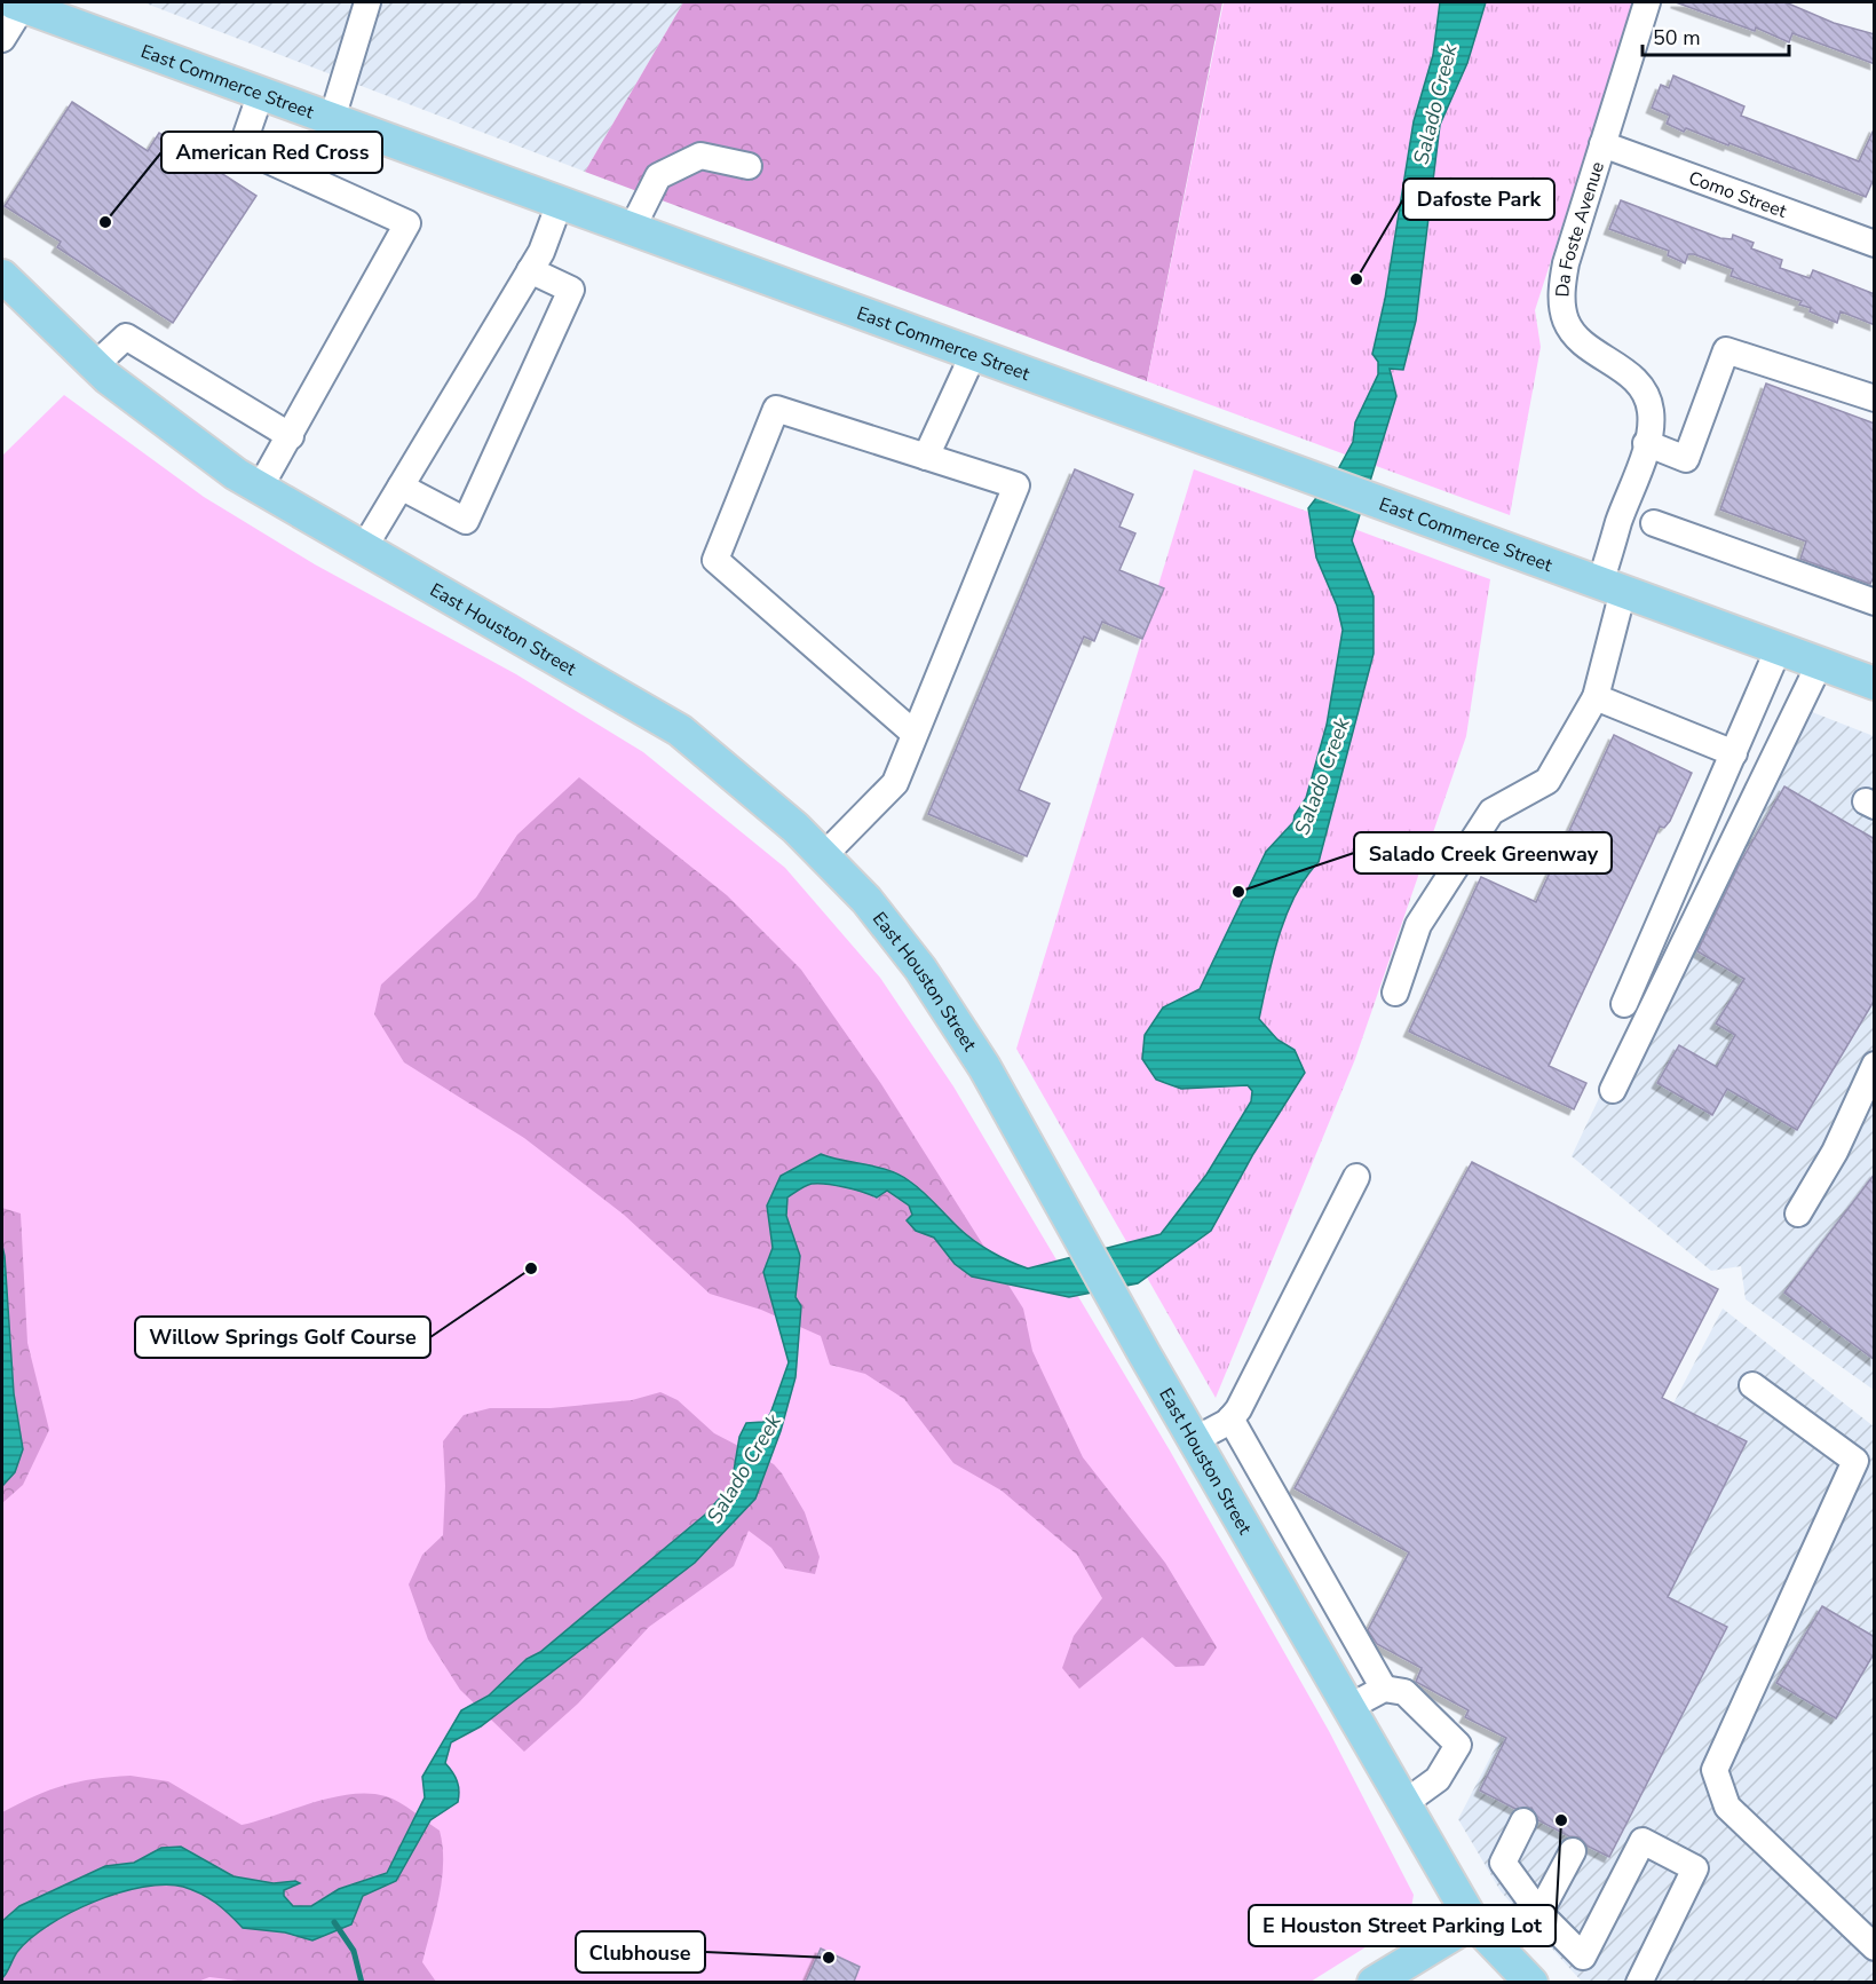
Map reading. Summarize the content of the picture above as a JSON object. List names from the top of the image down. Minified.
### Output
{"streets":{"main road":["East Commerce Street","East Houston Street"],"street":["Como Street","Da Foste Avenue"]},"crossings":[["East Commerce Street","Da Foste Avenue"],["Como Street","Da Foste Avenue"]],"water":["Salado Creek"],"places":["American Red Cross","Dafoste Park","Salado Creek Greenway","Willow Springs Golf Course","E Houston Street Parking Lot","Clubhouse"],"scale_bar":"50 m"}
